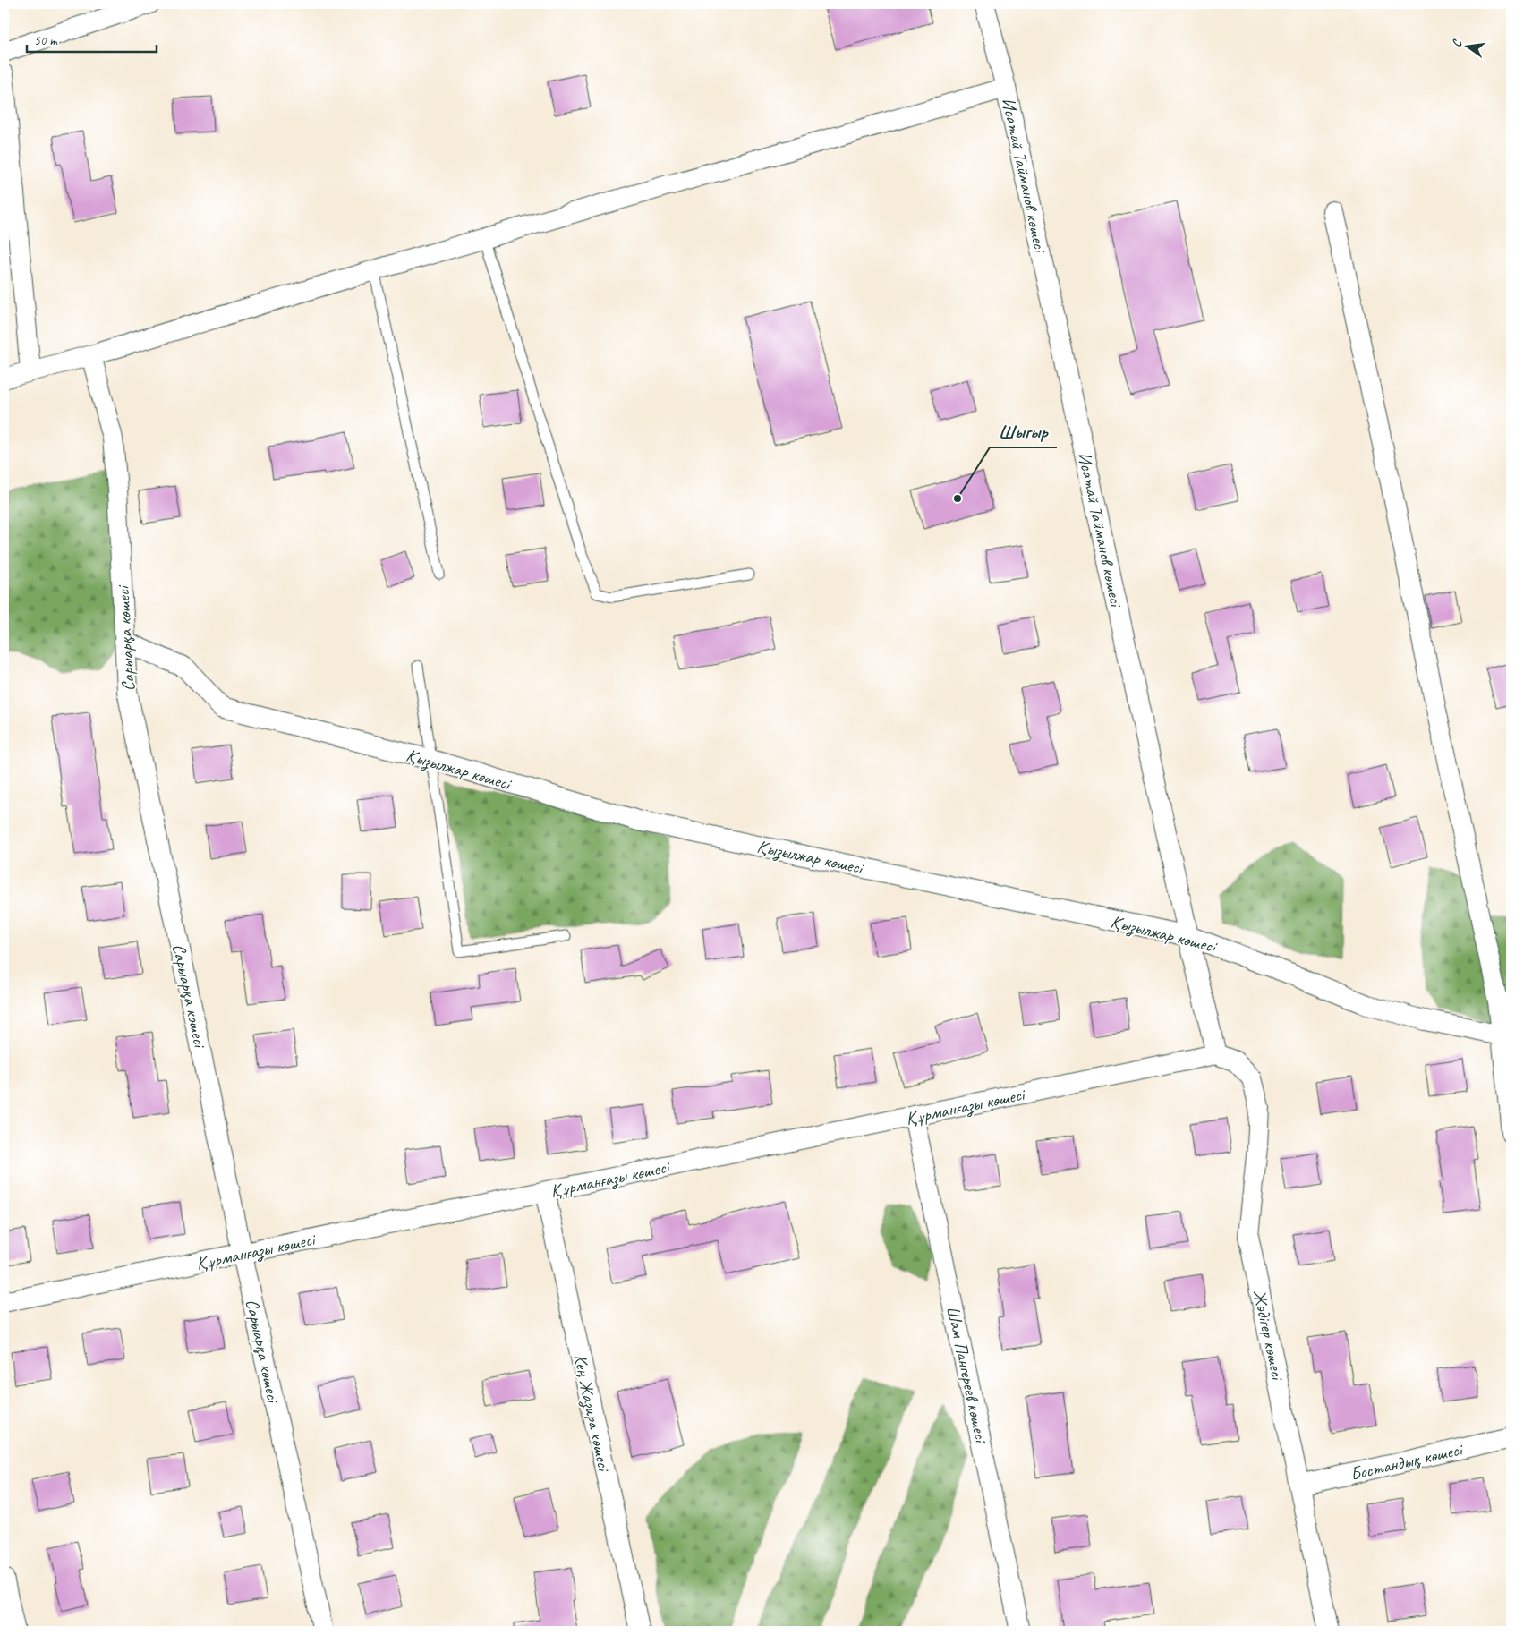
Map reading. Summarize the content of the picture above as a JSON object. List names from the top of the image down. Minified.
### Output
{"streets":{"street":["Исатай Тайманов көшесі","Сарыарқа көшесі","Қызылжар көшесі","Құрманғазы көшесі","Жәдігер көшесі","Шам Пангереев көшесі","Кең Жазира көшесі","Бостандық көшесі"]},"crossings":[["Исатай Тайманов көшесі","Қызылжар көшесі"],["Исатай Тайманов көшесі","Құрманғазы көшесі"],["Исатай Тайманов көшесі","Жәдігер көшесі"],["Сарыарқа көшесі","Қызылжар көшесі"],["Сарыарқа көшесі","Құрманғазы көшесі"],["Құрманғазы көшесі","Жәдігер көшесі"],["Құрманғазы көшесі","Шам Пангереев көшесі"],["Құрманғазы көшесі","Кең Жазира көшесі"],["Жәдігер көшесі","Бостандық көшесі"]],"places":["Шыгыр"],"scale_bar":"50 m","north":"left"}
